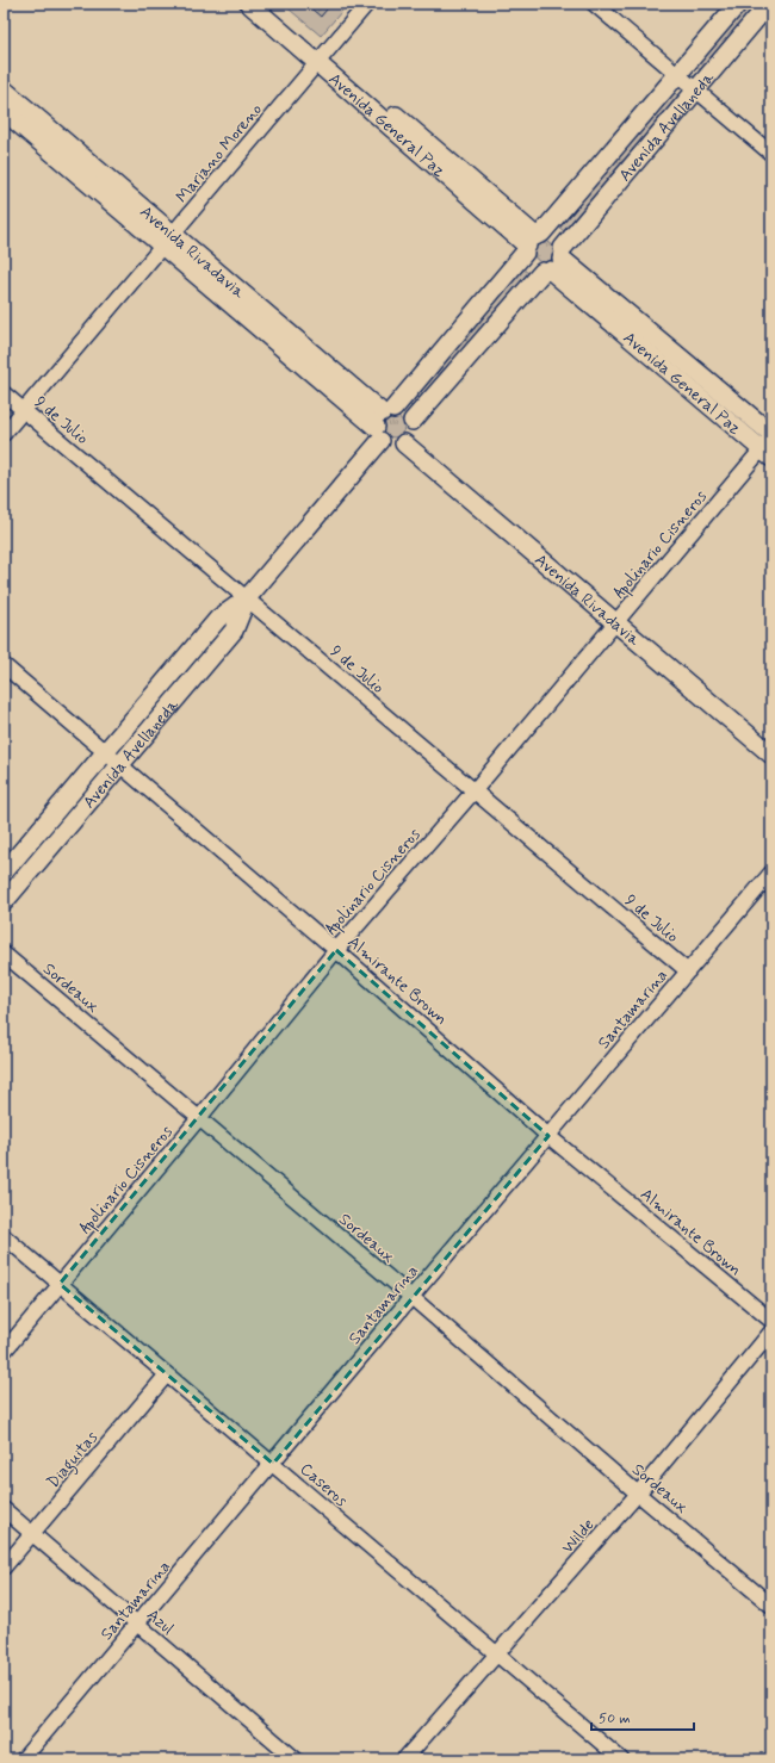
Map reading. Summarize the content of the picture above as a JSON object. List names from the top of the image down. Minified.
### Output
{"streets":{"main road":["Avenida General Paz","Avenida Avellaneda","Avenida Rivadavia"],"street":["Mariano Moreno","9 de Julio","Apolinario Cisneros","Almirante Brown","Sordeaux","Santamarina","Diaguitas","Caseros","Wilde","Azul"]},"crossings":[["Avenida General Paz","Avenida Avellaneda"],["Avenida General Paz","Mariano Moreno"],["Avenida General Paz","Apolinario Cisneros"],["Avenida Avellaneda","Avenida Rivadavia"],["Avenida Avellaneda","9 de Julio"],["Avenida Avellaneda","Almirante Brown"],["Mariano Moreno","Avenida Rivadavia"],["Mariano Moreno","9 de Julio"],["Avenida Rivadavia","Apolinario Cisneros"],["9 de Julio","Apolinario Cisneros"],["9 de Julio","Santamarina"],["Apolinario Cisneros","Almirante Brown"],["Apolinario Cisneros","Sordeaux"],["Apolinario Cisneros","Caseros"],["Almirante Brown","Santamarina"],["Sordeaux","Santamarina"],["Sordeaux","Wilde"],["Santamarina","Caseros"],["Santamarina","Azul"],["Diaguitas","Caseros"],["Diaguitas","Azul"],["Caseros","Wilde"]],"scale_bar":"50 m"}
